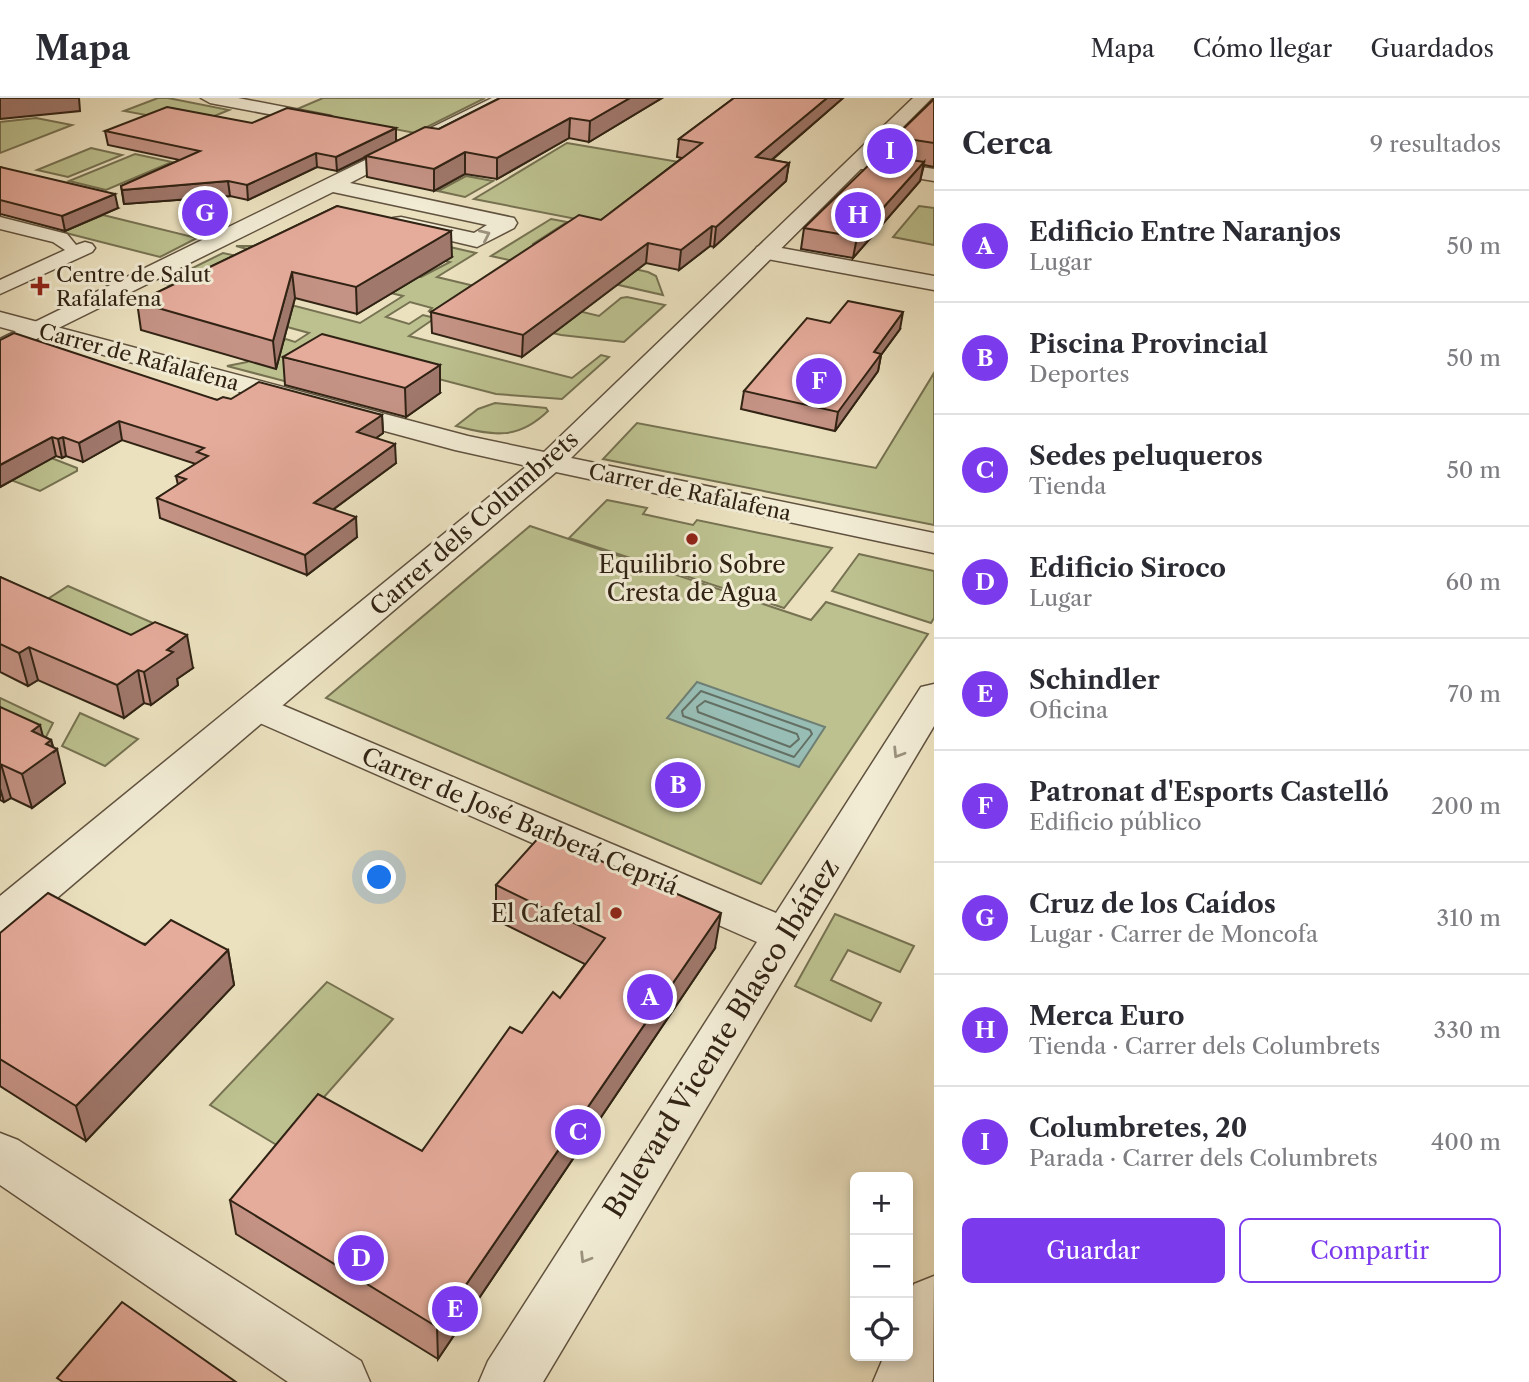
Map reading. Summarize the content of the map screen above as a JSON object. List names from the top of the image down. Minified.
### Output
{"streets":{"street":["Carrer de Rafalafena","Carrer dels Columbrets","Carrer de José Barberá Cepriá","Bulevard Vicente Blasco Ibáñez"]},"crossings":[["Carrer de Rafalafena","Carrer dels Columbrets"],["Carrer dels Columbrets","Carrer de José Barberá Cepriá"],["Carrer de José Barberá Cepriá","Bulevard Vicente Blasco Ibáñez"]],"one_way":["Bulevard Vicente Blasco Ibáñez"],"places":{"health":["Centre de Salut Rafalafena"],"other":["Equilibrio Sobre Cresta de Agua","El Cafetal"]},"page":{"header":"Mapa","nav":["Mapa","Cómo llegar","Guardados"],"heading":["Cerca","9 resultados"],"pins":["I","G","H","F","B","A","C","D","E"],"list":[{"mark":"A","name":"Edificio Entre Naranjos","note":"Lugar","value":"50 m"},{"mark":"B","name":"Piscina Provincial","note":"Deportes","value":"50 m"},{"mark":"C","name":"Sedes peluqueros","note":"Tienda","value":"50 m"},{"mark":"D","name":"Edificio Siroco","note":"Lugar","value":"60 m"},{"mark":"E","name":"Schindler","note":"Oficina","value":"70 m"},{"mark":"F","name":"Patronat d'Esports Castelló","note":"Edificio público","value":"200 m"},{"mark":"G","name":"Cruz de los Caídos","note":"Lugar · Carrer de Moncofa","value":"310 m"},{"mark":"H","name":"Merca Euro","note":"Tienda · Carrer dels Columbrets","value":"330 m"},{"mark":"I","name":"Columbretes, 20","note":"Parada · Carrer dels Columbrets","value":"400 m"}],"map_buttons":["+","−"],"buttons":["Guardar","Compartir"]}}
